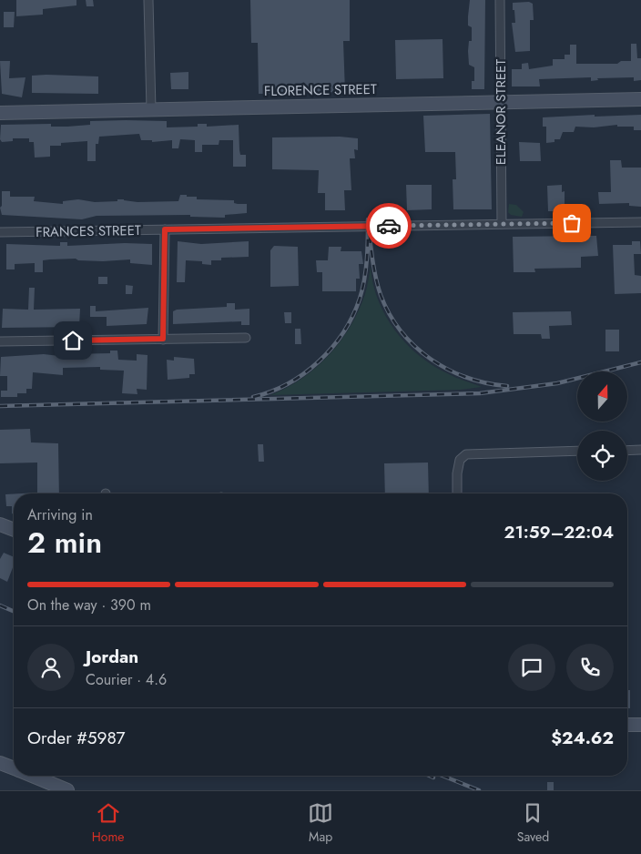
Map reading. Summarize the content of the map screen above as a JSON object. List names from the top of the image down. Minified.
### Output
{"streets":{"main road":["FLORENCE STREET"],"street":["ELEANOR STREET","FRANCES STREET"]},"crossings":[["FLORENCE STREET","ELEANOR STREET"],["ELEANOR STREET","FRANCES STREET"]],"north":"top","page":{"heading":["2 min","Arriving in","21:59–22:04"],"panel":["Jordan","Courier · 4.6","Order #5987","$24.62"],"bar":"On the way · 390 m","tabs":["Home","Map","Saved"]}}
